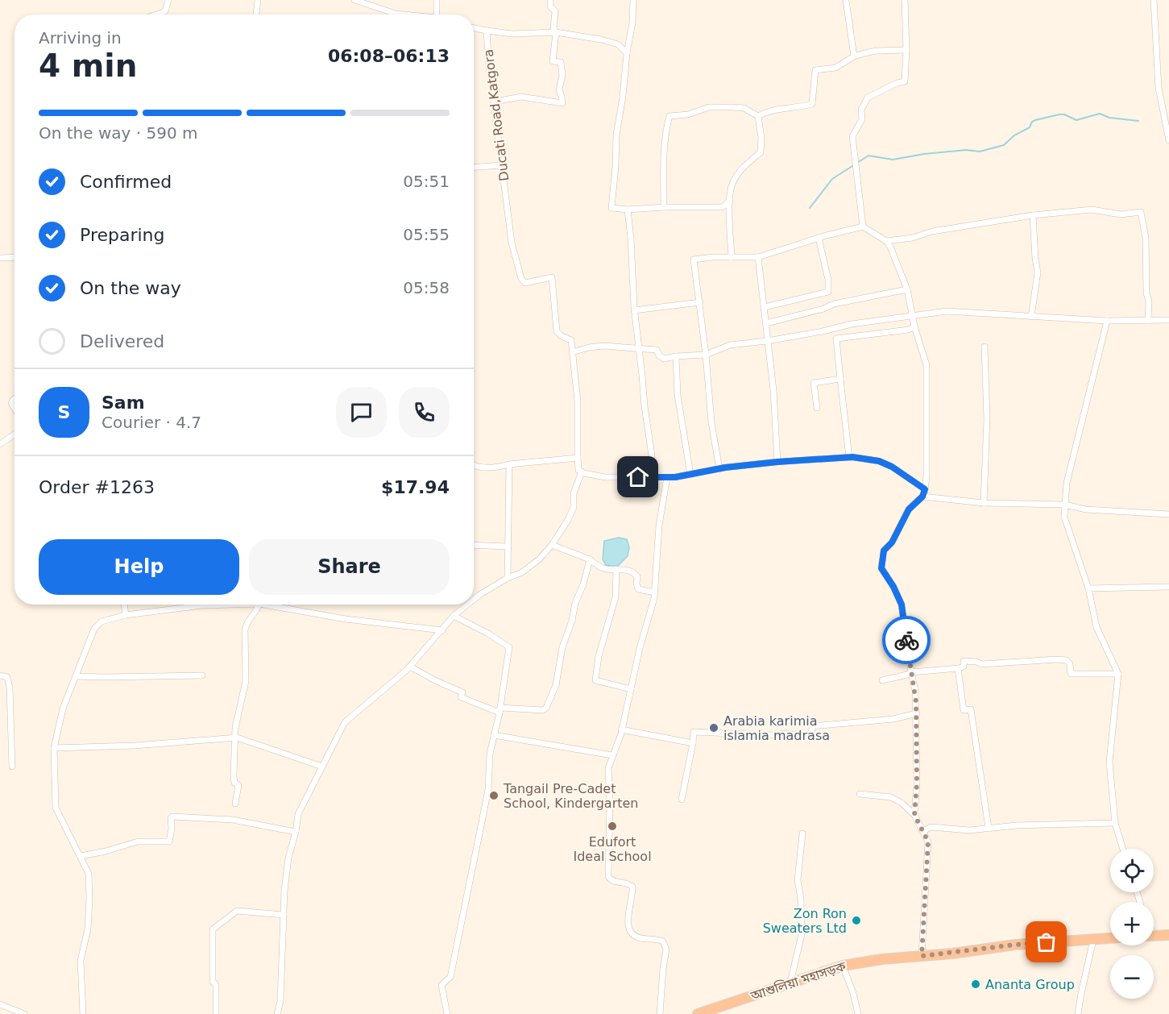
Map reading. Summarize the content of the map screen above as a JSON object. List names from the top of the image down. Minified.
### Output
{"streets":{"highway":["আশুলিয়া মহাসড়ক"],"street":["Ducati Road,Katgora"]},"places":["Arabia karimia islamia madrasa","Tangail Pre-Cadet School, Kindergarten","Edufort Ideal School","Zon Ron Sweaters Ltd","Ananta Group"],"page":{"heading":["4 min","Arriving in","06:08–06:13"],"panel":["Sam","Courier · 4.7","Order #1263","$17.94"],"bar":"On the way · 590 m","list":[["Confirmed","05:51"],["Preparing","05:55"],["On the way","05:58"],"Delivered"],"round":"S","buttons":["Help","Share"],"map_buttons":["+","−"]}}
